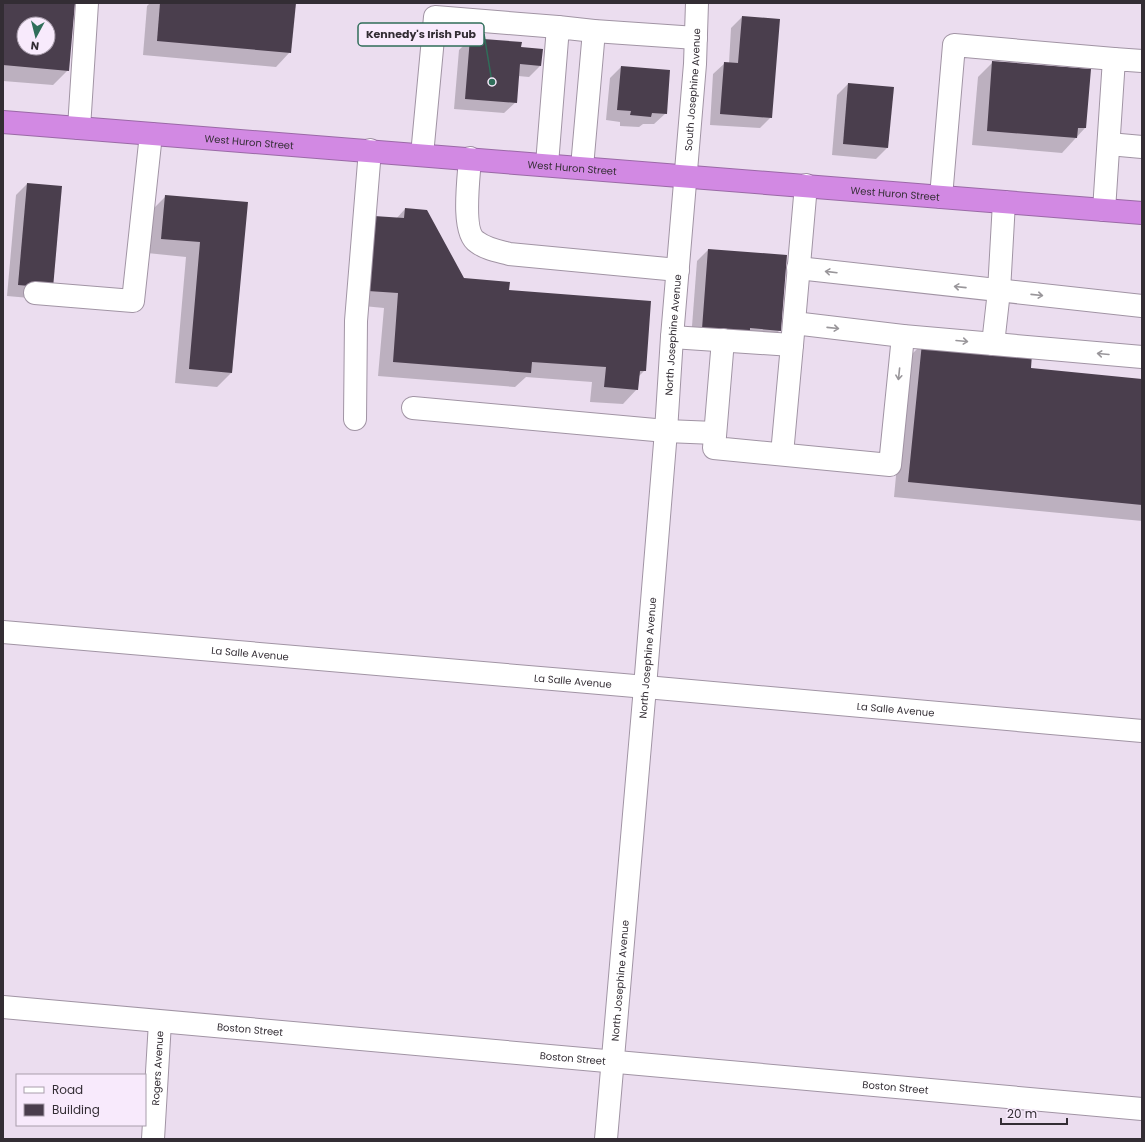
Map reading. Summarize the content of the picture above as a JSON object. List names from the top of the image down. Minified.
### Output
{"streets":{"highway":["West Huron Street"],"street":["South Josephine Avenue","North Josephine Avenue","La Salle Avenue","Boston Street","Rogers Avenue"]},"crossings":[["South Josephine Avenue","West Huron Street"],["South Josephine Avenue","North Josephine Avenue"],["West Huron Street","North Josephine Avenue"],["North Josephine Avenue","La Salle Avenue"],["North Josephine Avenue","Boston Street"],["Boston Street","Rogers Avenue"]],"places":["Kennedy's Irish Pub"],"legend":["Road","Building"],"scale_bar":"20 m","north":"bottom"}
